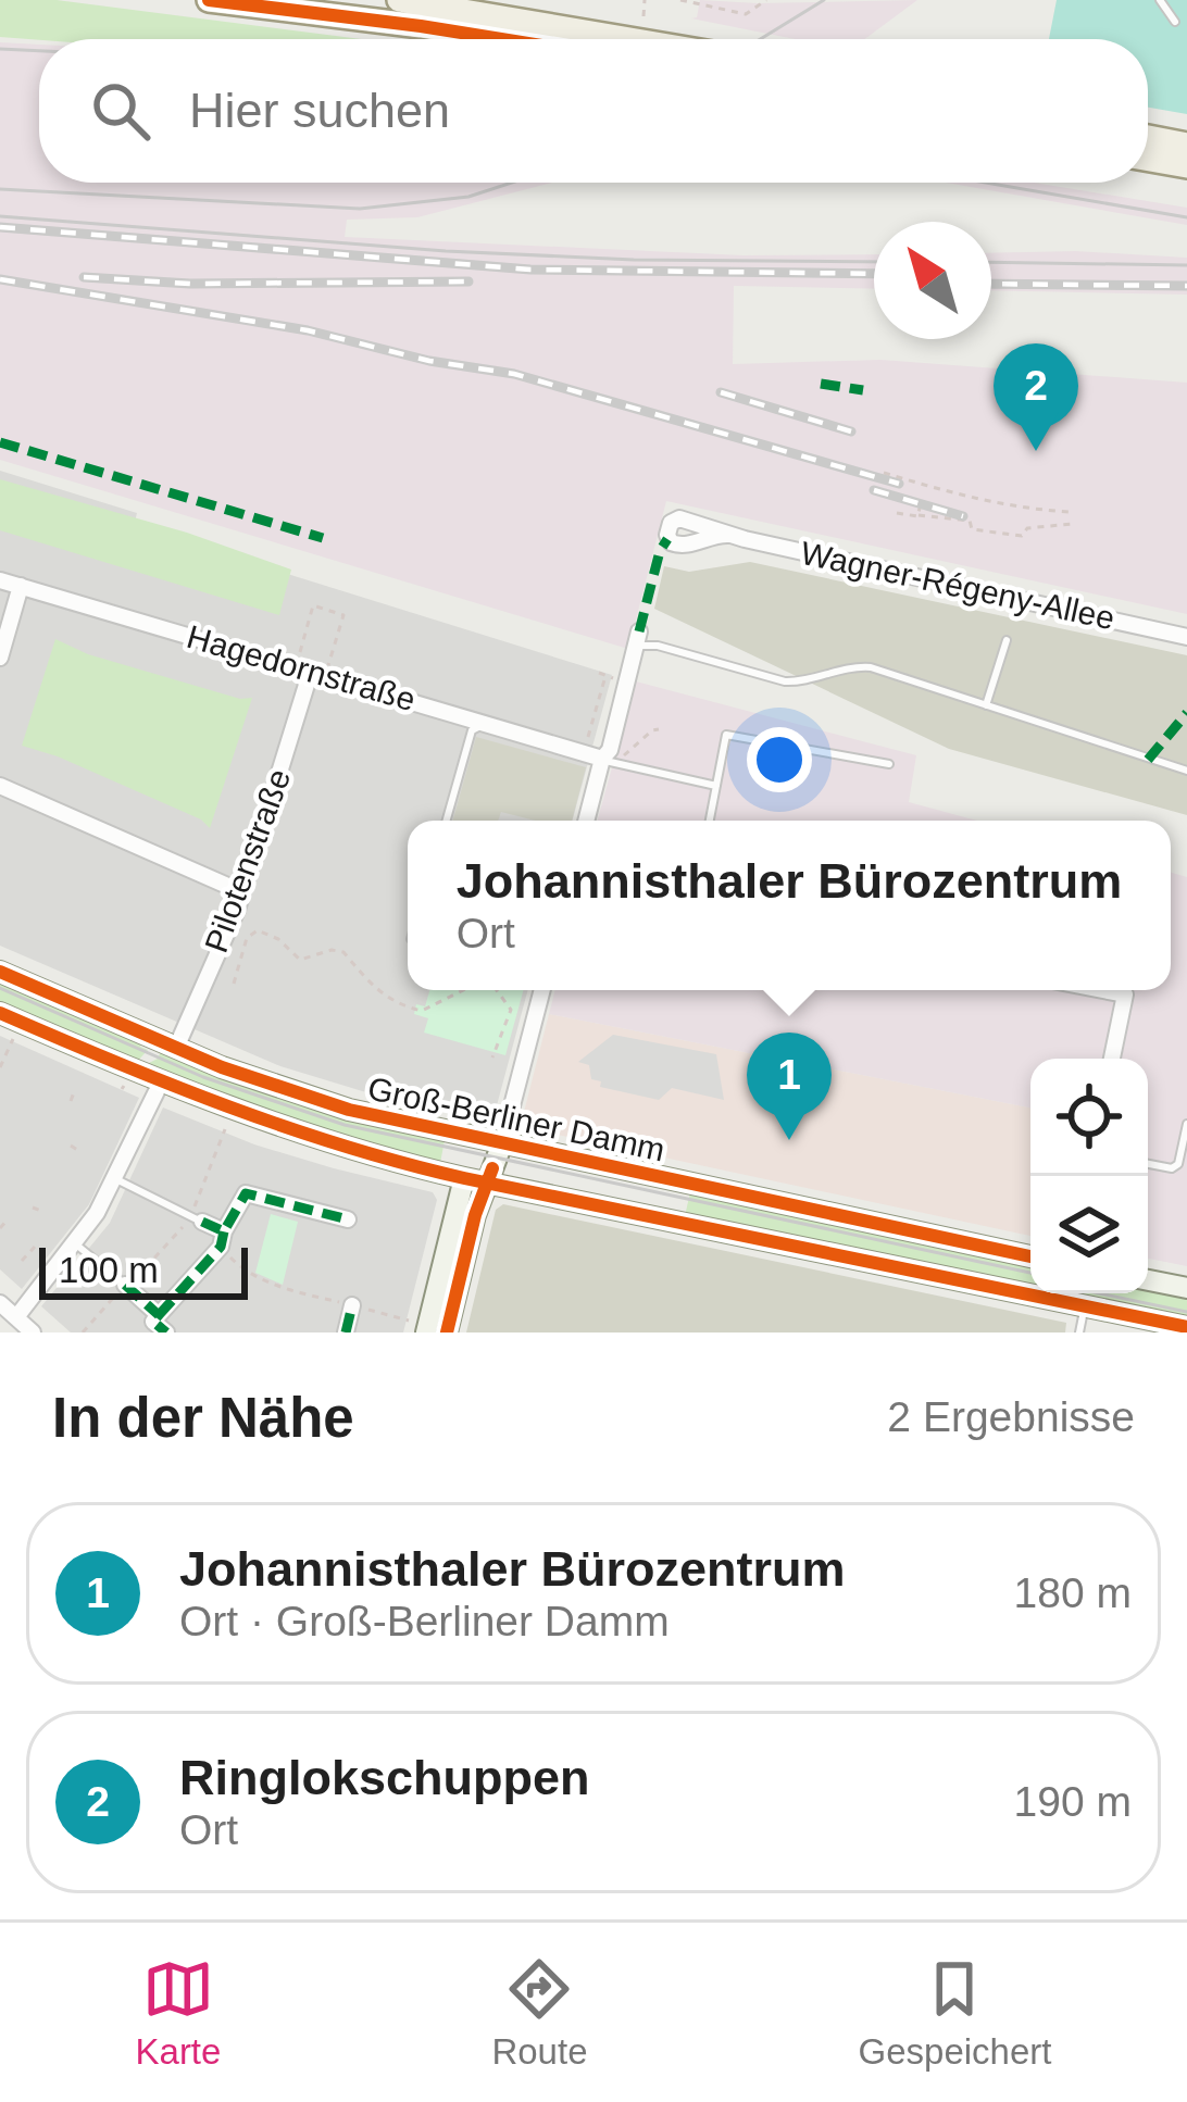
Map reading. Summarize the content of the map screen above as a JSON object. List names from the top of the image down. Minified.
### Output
{"streets":{"main road":["Groß-Berliner Damm"],"street":["Wagner-Régeny-Allee","Hagedornstraße","Pilotenstraße"]},"crossings":[["Hagedornstraße","Pilotenstraße"],["Pilotenstraße","Groß-Berliner Damm"]],"scale_bar":"100 m","north":"top left","page":{"search":"Hier suchen","pins":["2","1"],"popup":["Johannisthaler Bürozentrum","Ort"],"scale":"100 m","heading":["In der Nähe","2 Ergebnisse"],"list":[{"mark":"1","name":"Johannisthaler Bürozentrum","note":"Ort · Groß-Berliner Damm","value":"180 m"},{"mark":"2","name":"Ringlokschuppen","note":"Ort","value":"190 m"}],"nav":["Karte","Route","Gespeichert"]}}
